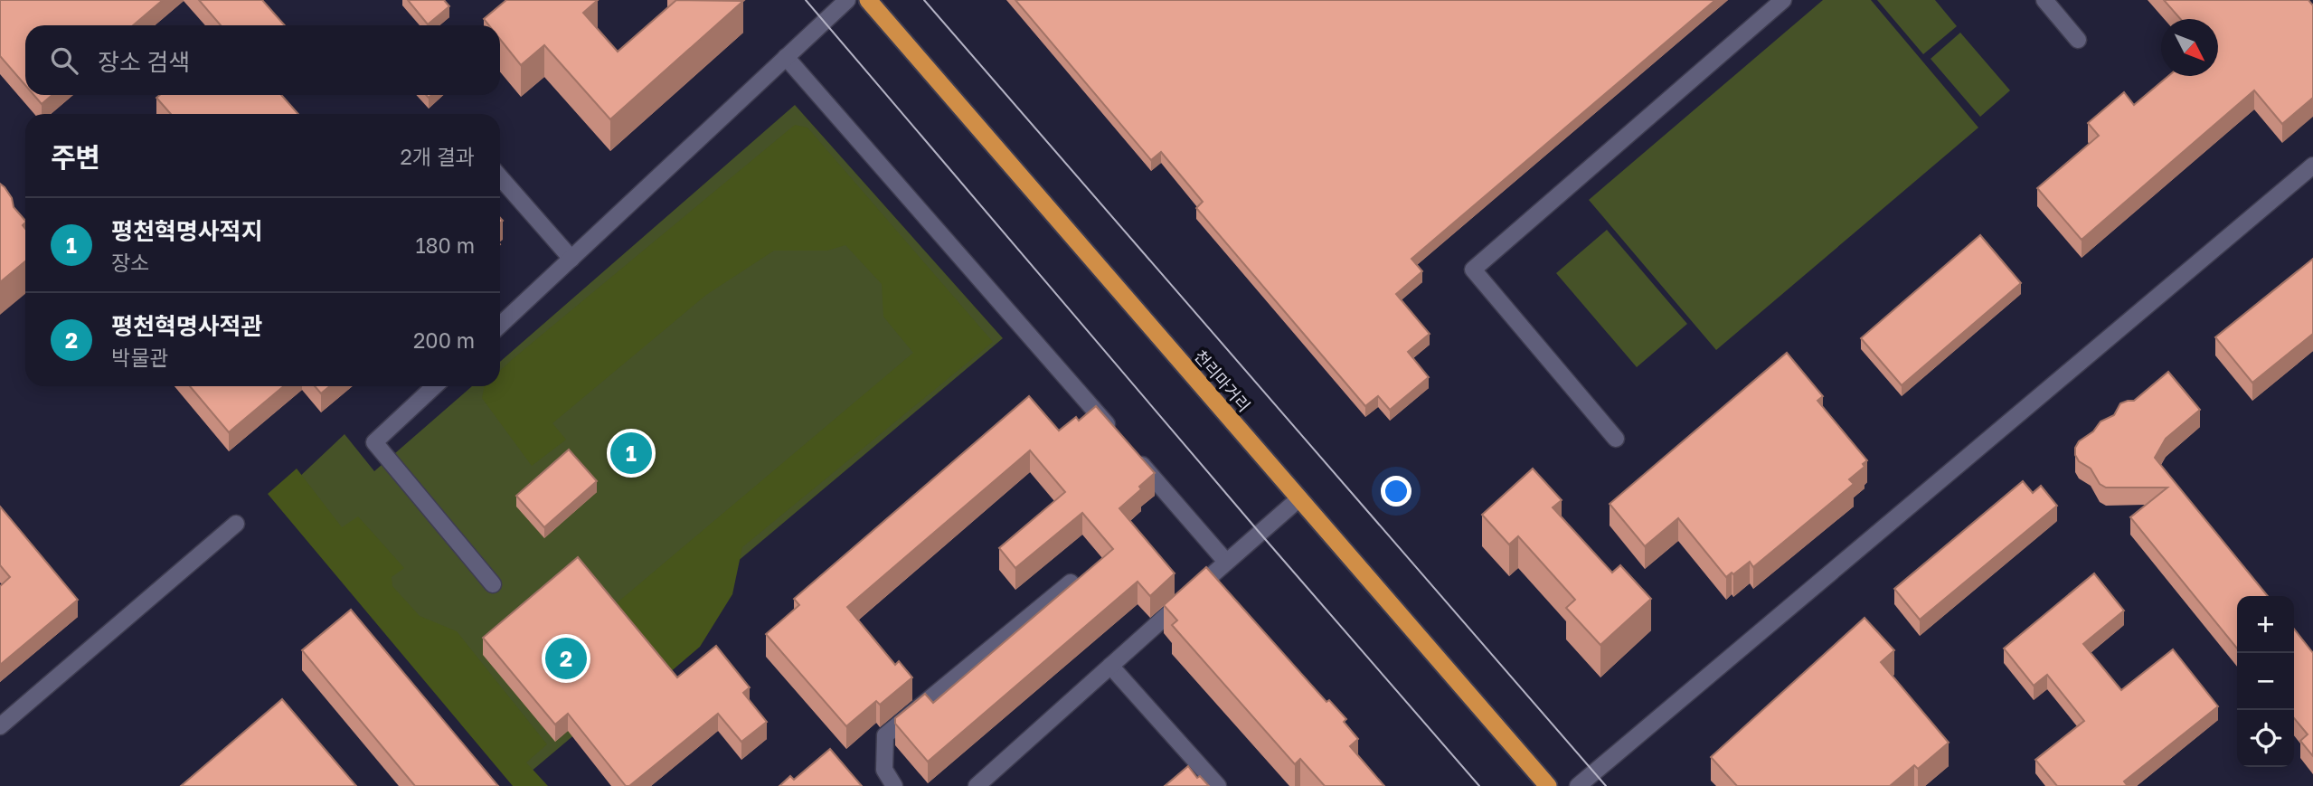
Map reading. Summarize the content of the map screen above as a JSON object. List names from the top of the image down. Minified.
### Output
{"streets":{"highway":["천리마거리"]},"north":"bottom right","page":{"search":"장소 검색","heading":["주변","2개 결과"],"list":[{"mark":"1","name":"평천혁명사적지","note":"장소","value":"180 m"},{"mark":"2","name":"평천혁명사적관","note":"박물관","value":"200 m"}],"pins":["1","2"],"map_buttons":["+","−"]}}
